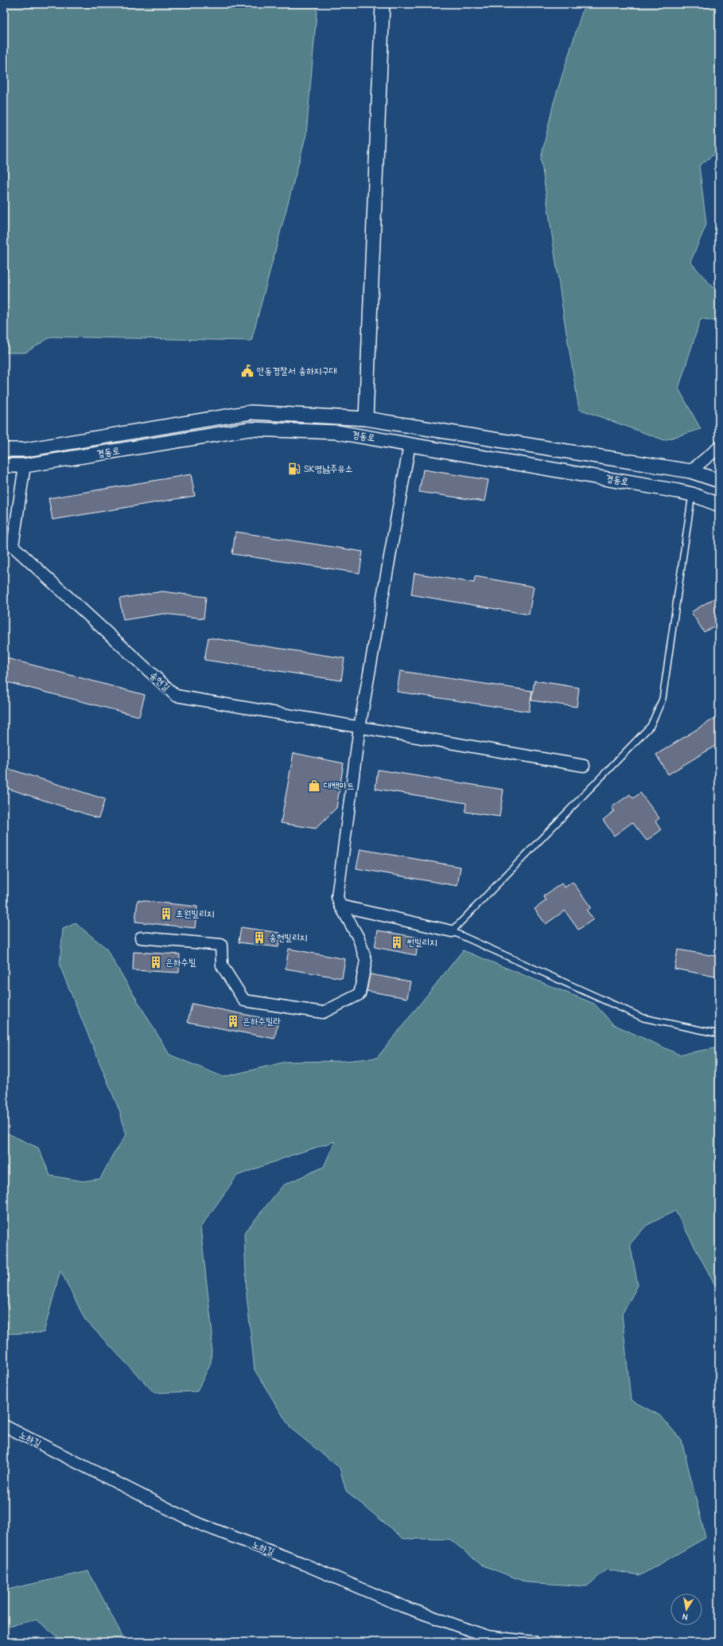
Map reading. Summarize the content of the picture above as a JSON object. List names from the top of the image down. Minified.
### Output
{"streets":{"street":["경동로","송현길","노하길"]},"places":{"public building":["안동경찰서 송하지구대"],"fuel station":["SK영남주유소"],"shop":["대백마트"],"building":["초원빌리지","송현빌리지","썬빌리지","은하수빌","은하수빌라"]},"north":"bottom"}
